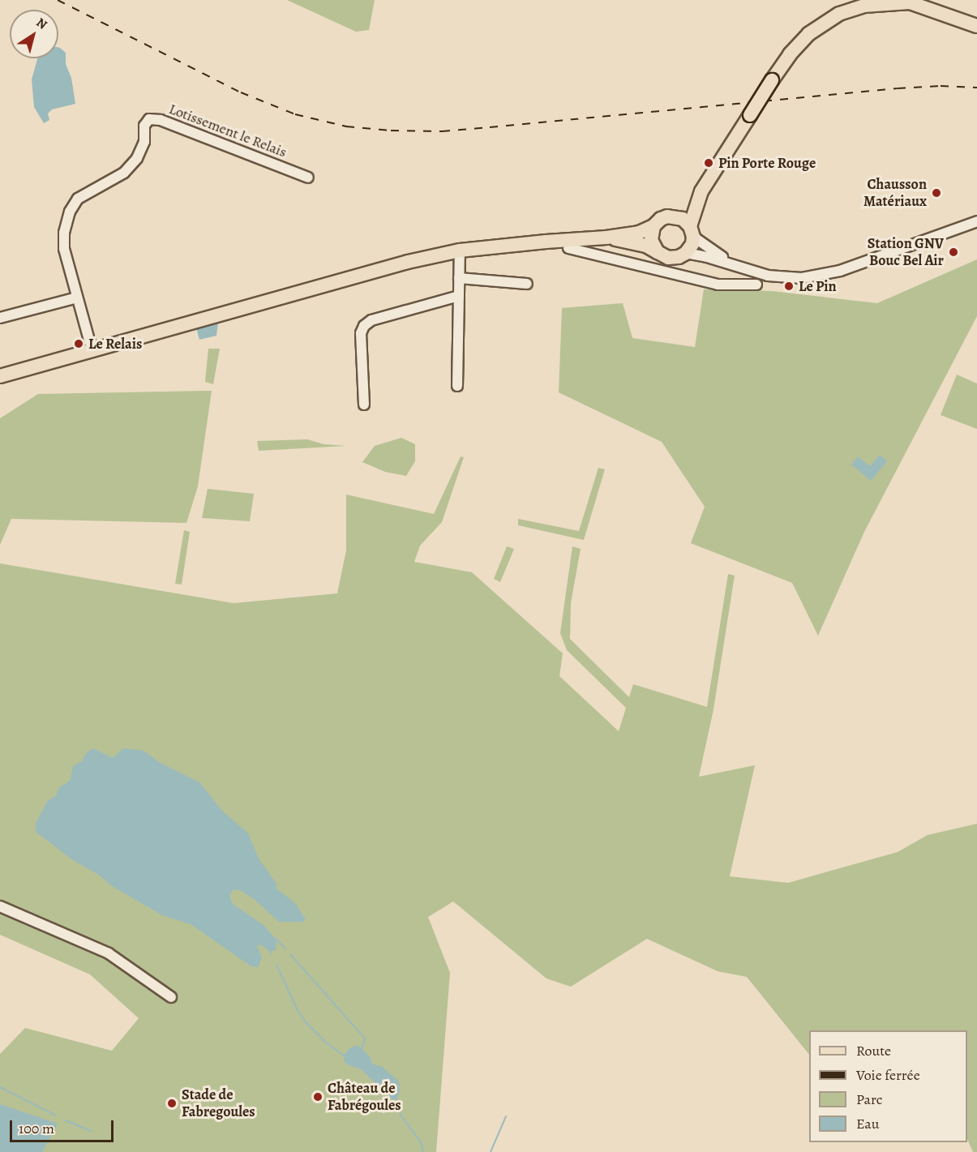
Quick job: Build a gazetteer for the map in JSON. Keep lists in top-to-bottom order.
{
  "streets": {
    "street": ["Lotissement le Relais"]
  },
  "places": [
    "Pin Porte Rouge",
    "Chausson Matériaux",
    "Station GNV Bouc Bel Air",
    "Le Pin",
    "Le Relais",
    "Château de Fabrégoules",
    "Stade de Fabregoules"
  ],
  "legend": [
    "Route",
    "Voie ferrée",
    "Parc",
    "Eau"
  ],
  "scale_bar": "100 m",
  "north": "top right"
}
